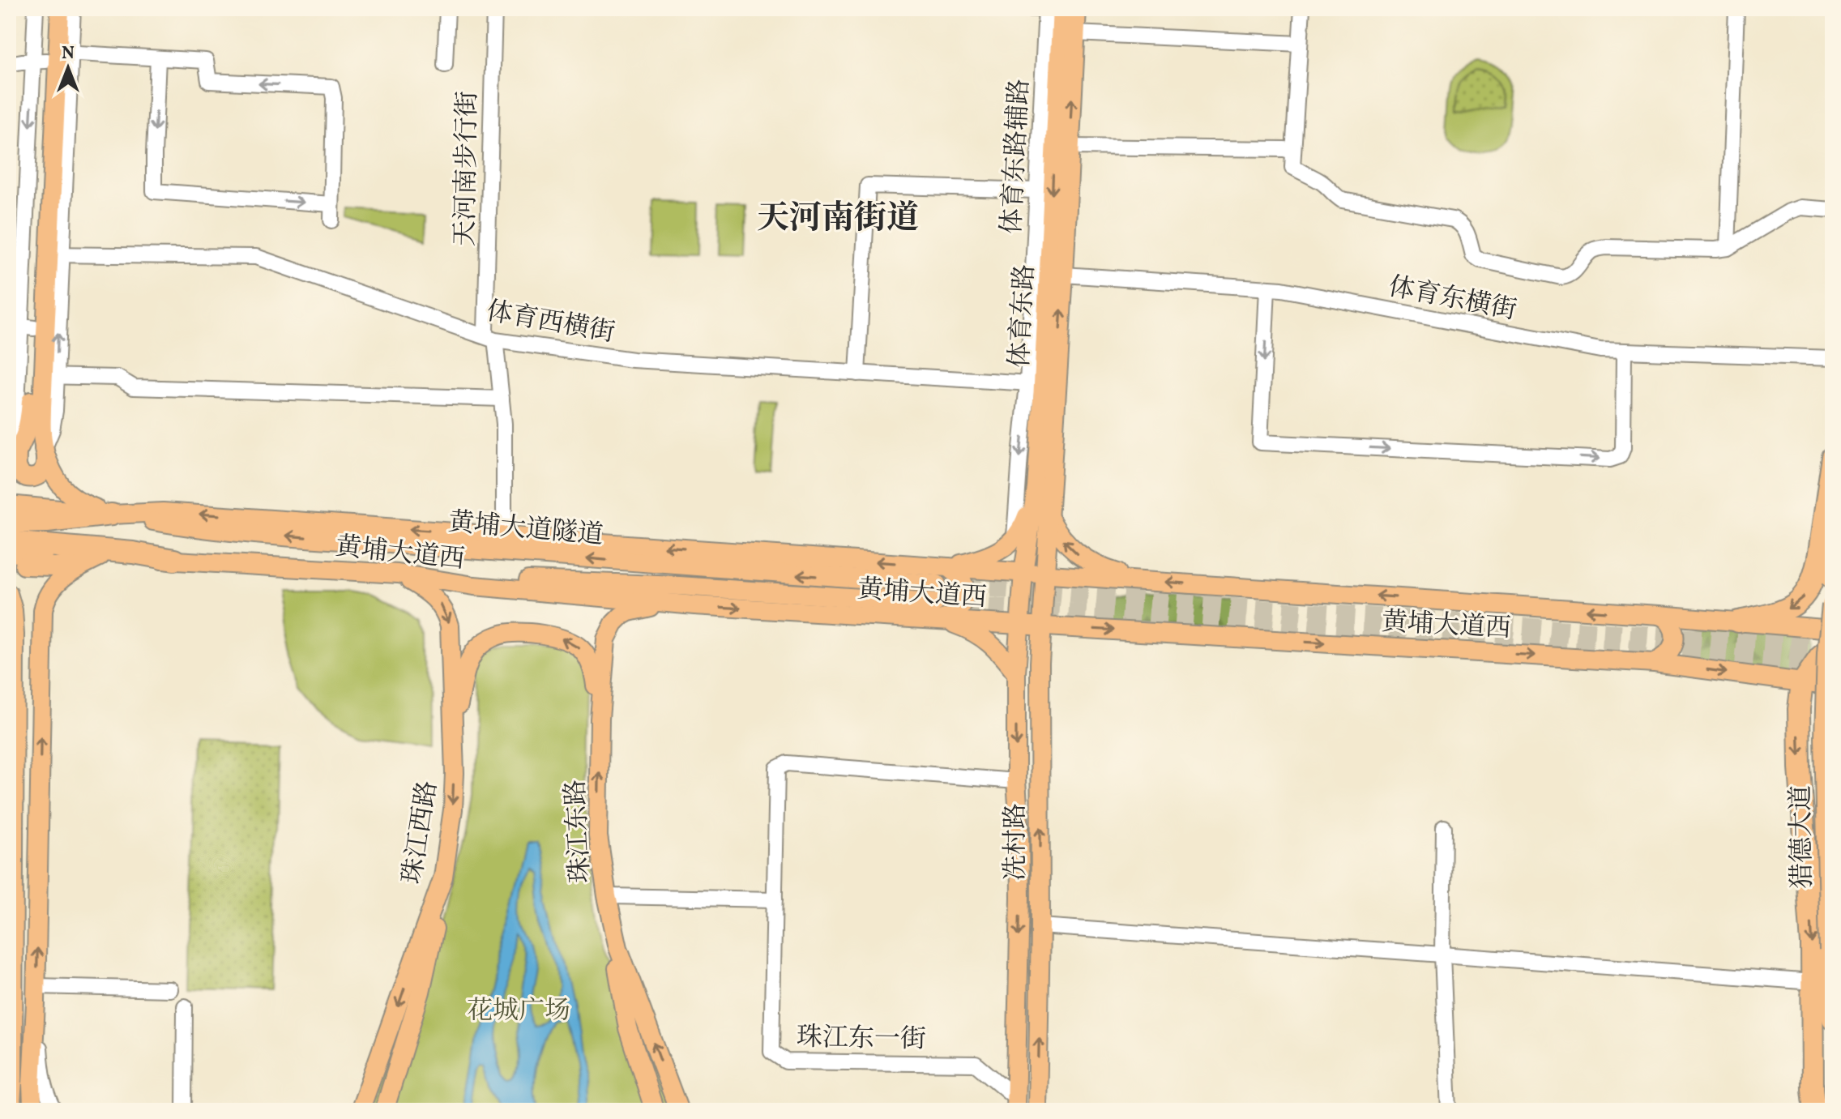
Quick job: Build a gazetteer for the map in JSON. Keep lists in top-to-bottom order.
{
  "streets": {
    "highway": ["猎德大道"],
    "main road": [
      "体育东路",
      "黄埔大道隧道",
      "黄埔大道西",
      "珠江东路",
      "珠江西路",
      "冼村路"
    ],
    "street": [
      "体育东路辅路",
      "天河南步行街",
      "体育东横街",
      "体育西横街",
      "珠江东一街"
    ]
  },
  "crossings": [
    ["体育东路辅路", "体育东路"],
    ["体育东路辅路", "体育西横街"],
    ["体育东横街", "体育东路"],
    ["体育东路", "体育西横街"],
    ["体育东路", "黄埔大道西"],
    ["体育东路", "冼村路"],
    ["黄埔大道隧道", "黄埔大道西"],
    ["黄埔大道隧道", "珠江西路"],
    ["黄埔大道西", "珠江东路"],
    ["黄埔大道西", "珠江西路"],
    ["黄埔大道西", "冼村路"],
    ["冼村路", "珠江东一街"]
  ],
  "districts": ["天河南街道"],
  "parks": ["花城广场"],
  "north": "top"
}
